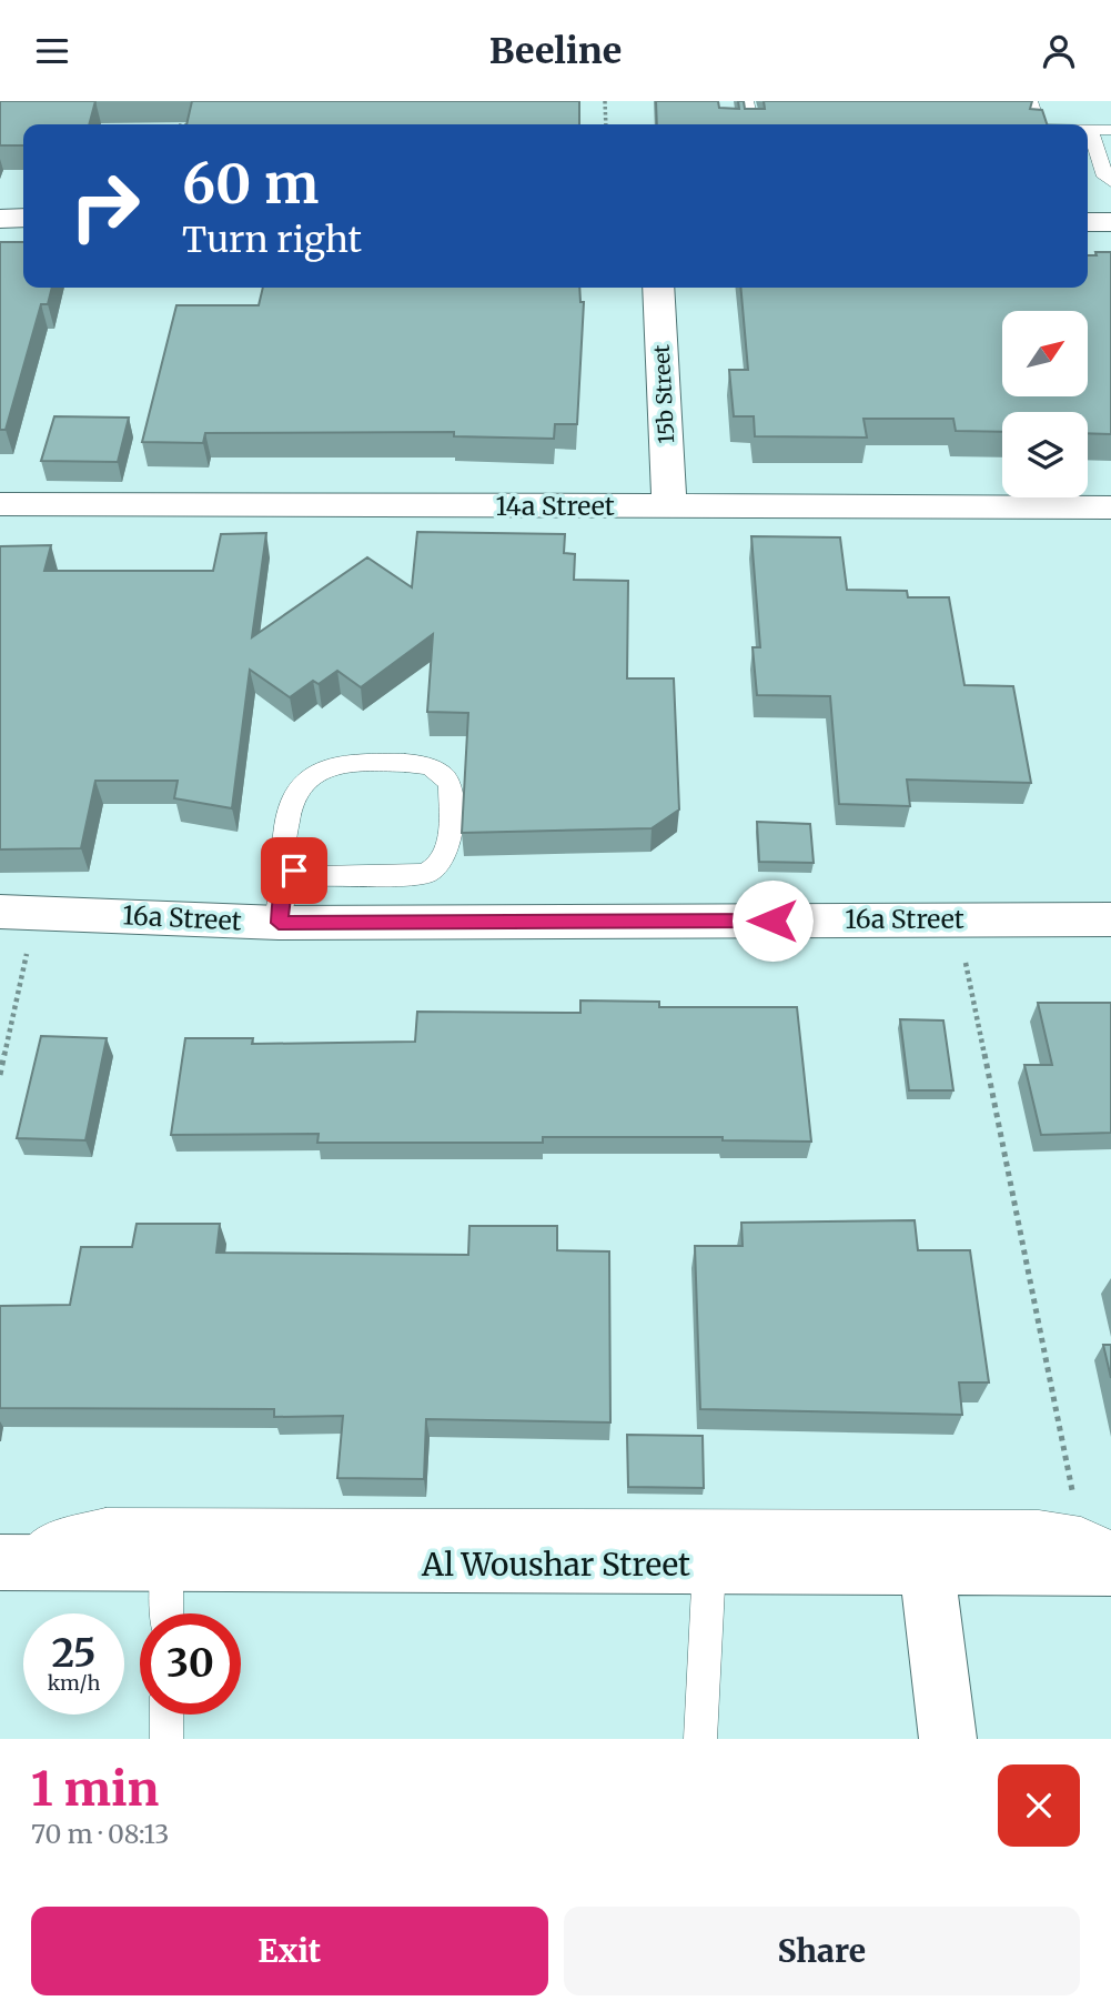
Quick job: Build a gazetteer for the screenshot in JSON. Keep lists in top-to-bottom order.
{
  "streets": {
    "street": [
      "15b Street",
      "14a Street",
      "16a Street",
      "Al Woushar Street"
    ]
  },
  "crossings": [
    ["15b Street", "14a Street"]
  ],
  "north": "top right",
  "page": {
    "header": "Beeline",
    "turn": ["60 m", "Turn right"],
    "speed": "25 km/h",
    "limit": "30",
    "heading": ["1 min", "70 m · 08:13"],
    "buttons": ["Exit", "Share"]
  }
}
